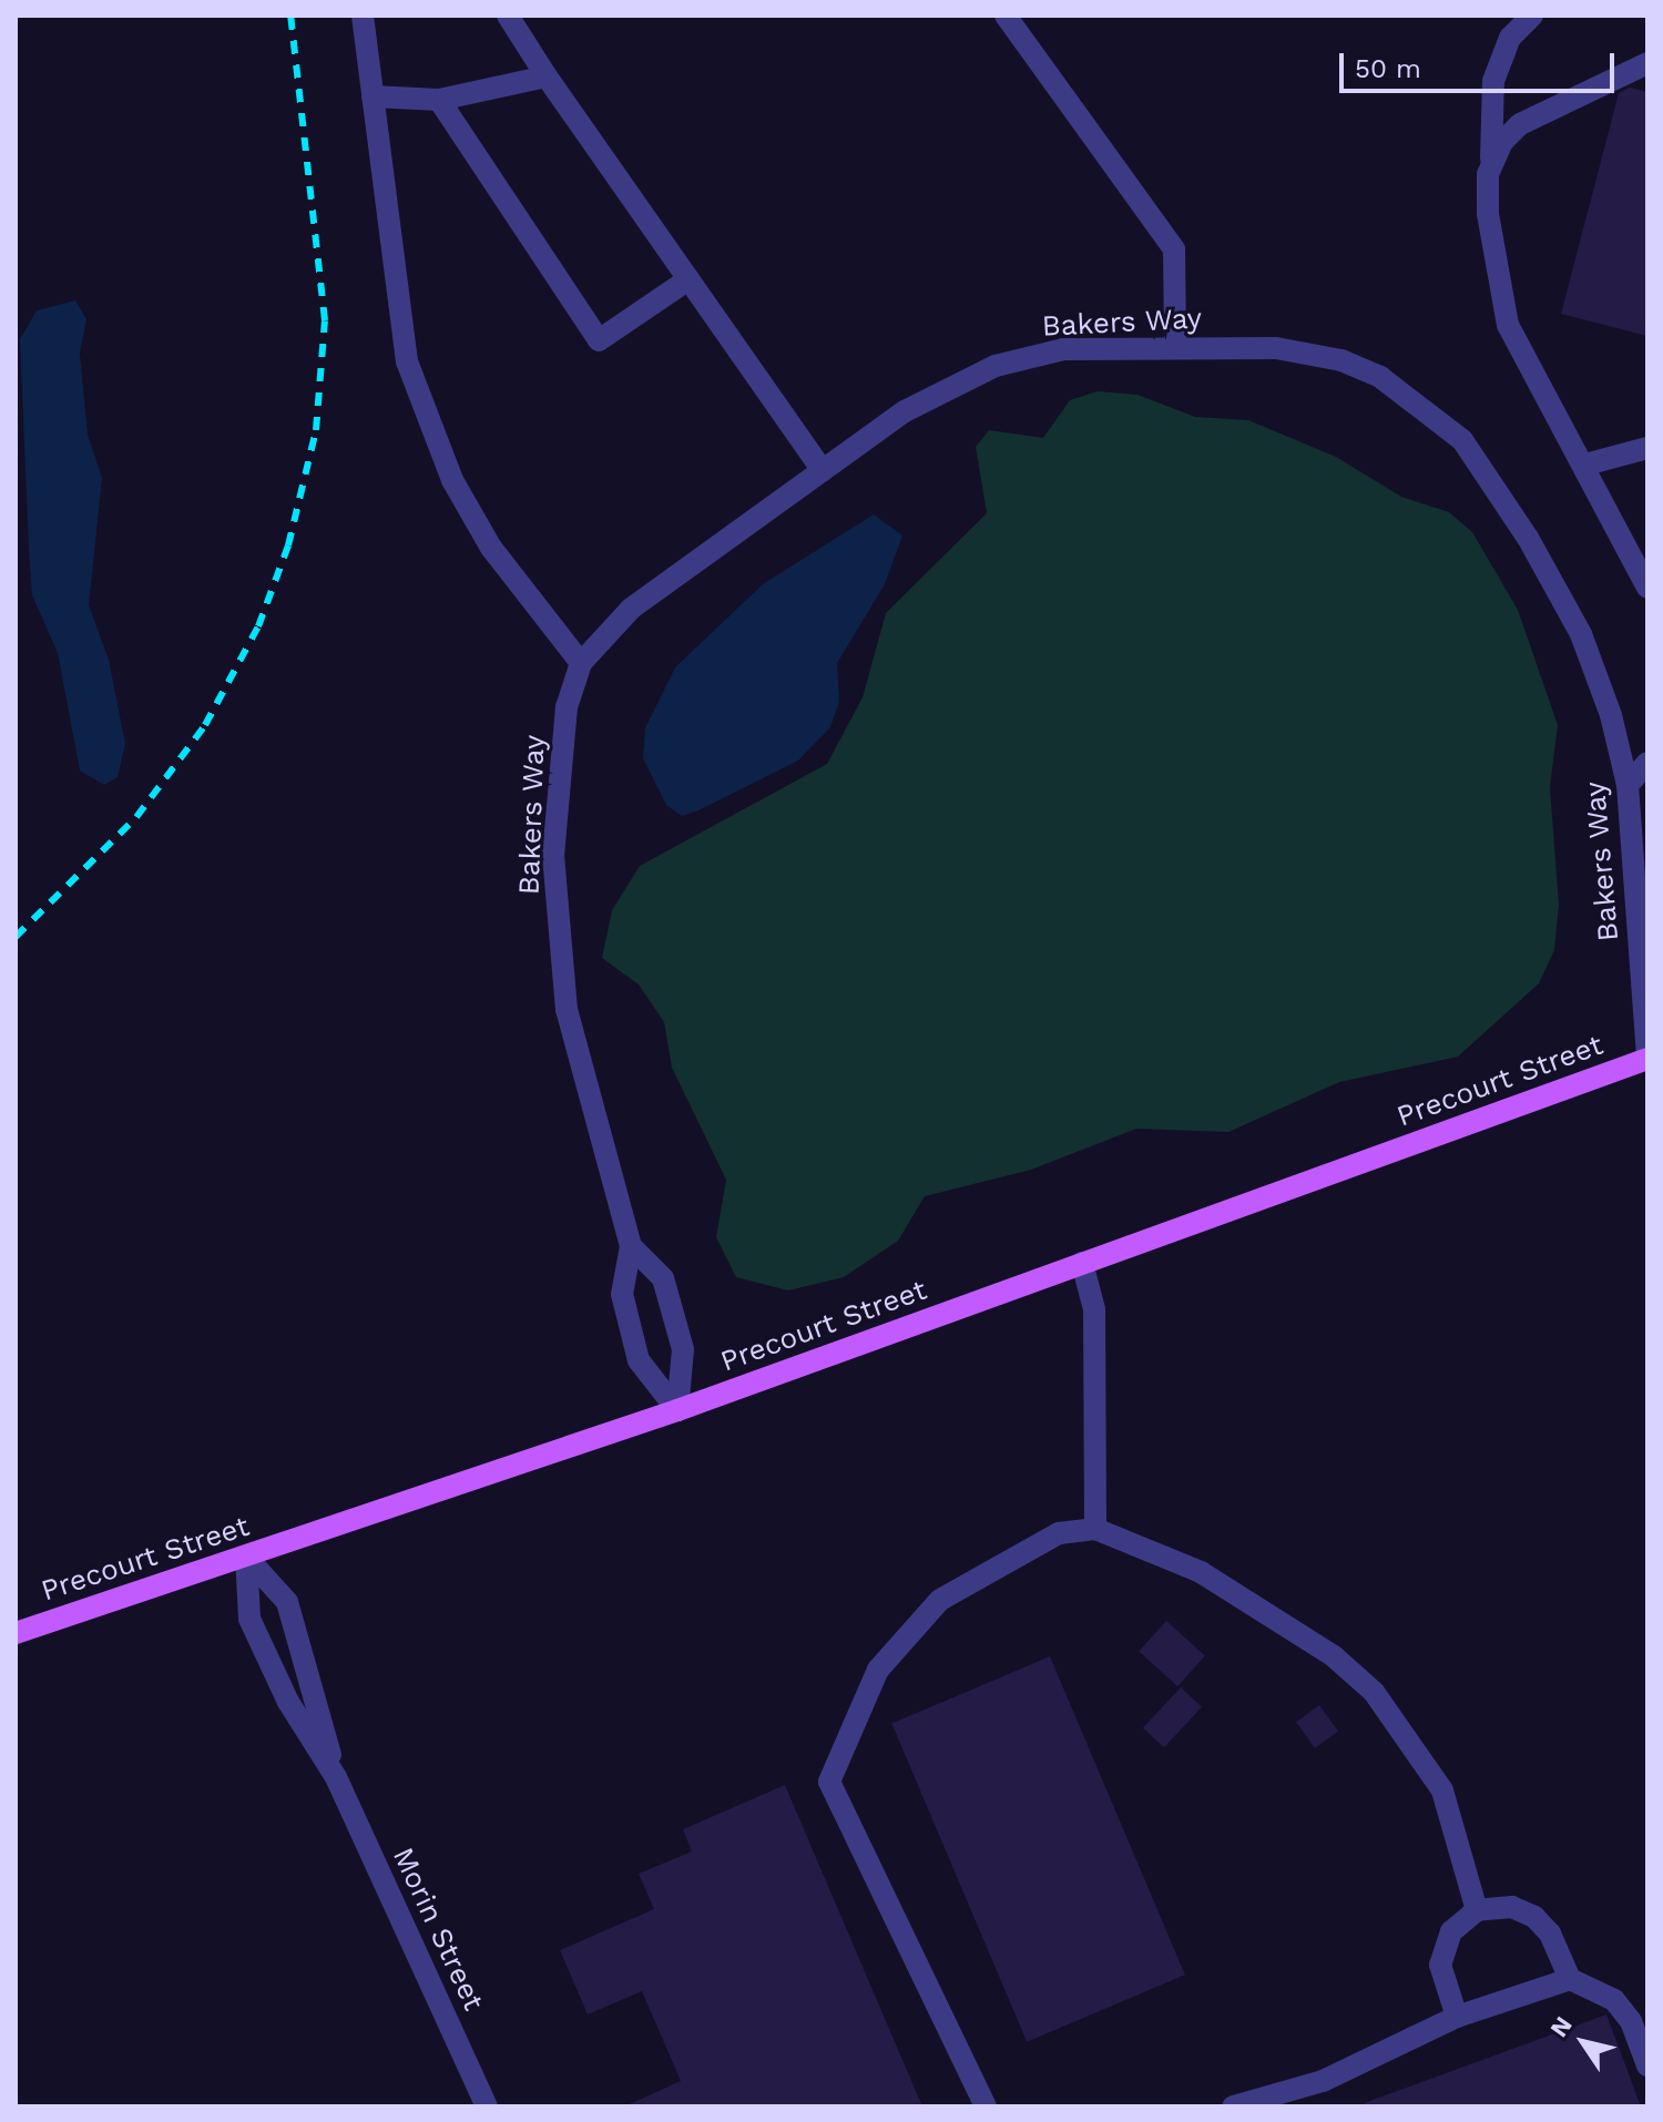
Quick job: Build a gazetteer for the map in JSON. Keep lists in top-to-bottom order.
{
  "streets": {
    "main road": ["Precourt Street"],
    "street": ["Bakers Way", "Morin Street"]
  },
  "crossings": [
    ["Bakers Way", "Precourt Street"],
    ["Precourt Street", "Morin Street"]
  ],
  "scale_bar": "50 m",
  "north": "top left"
}
